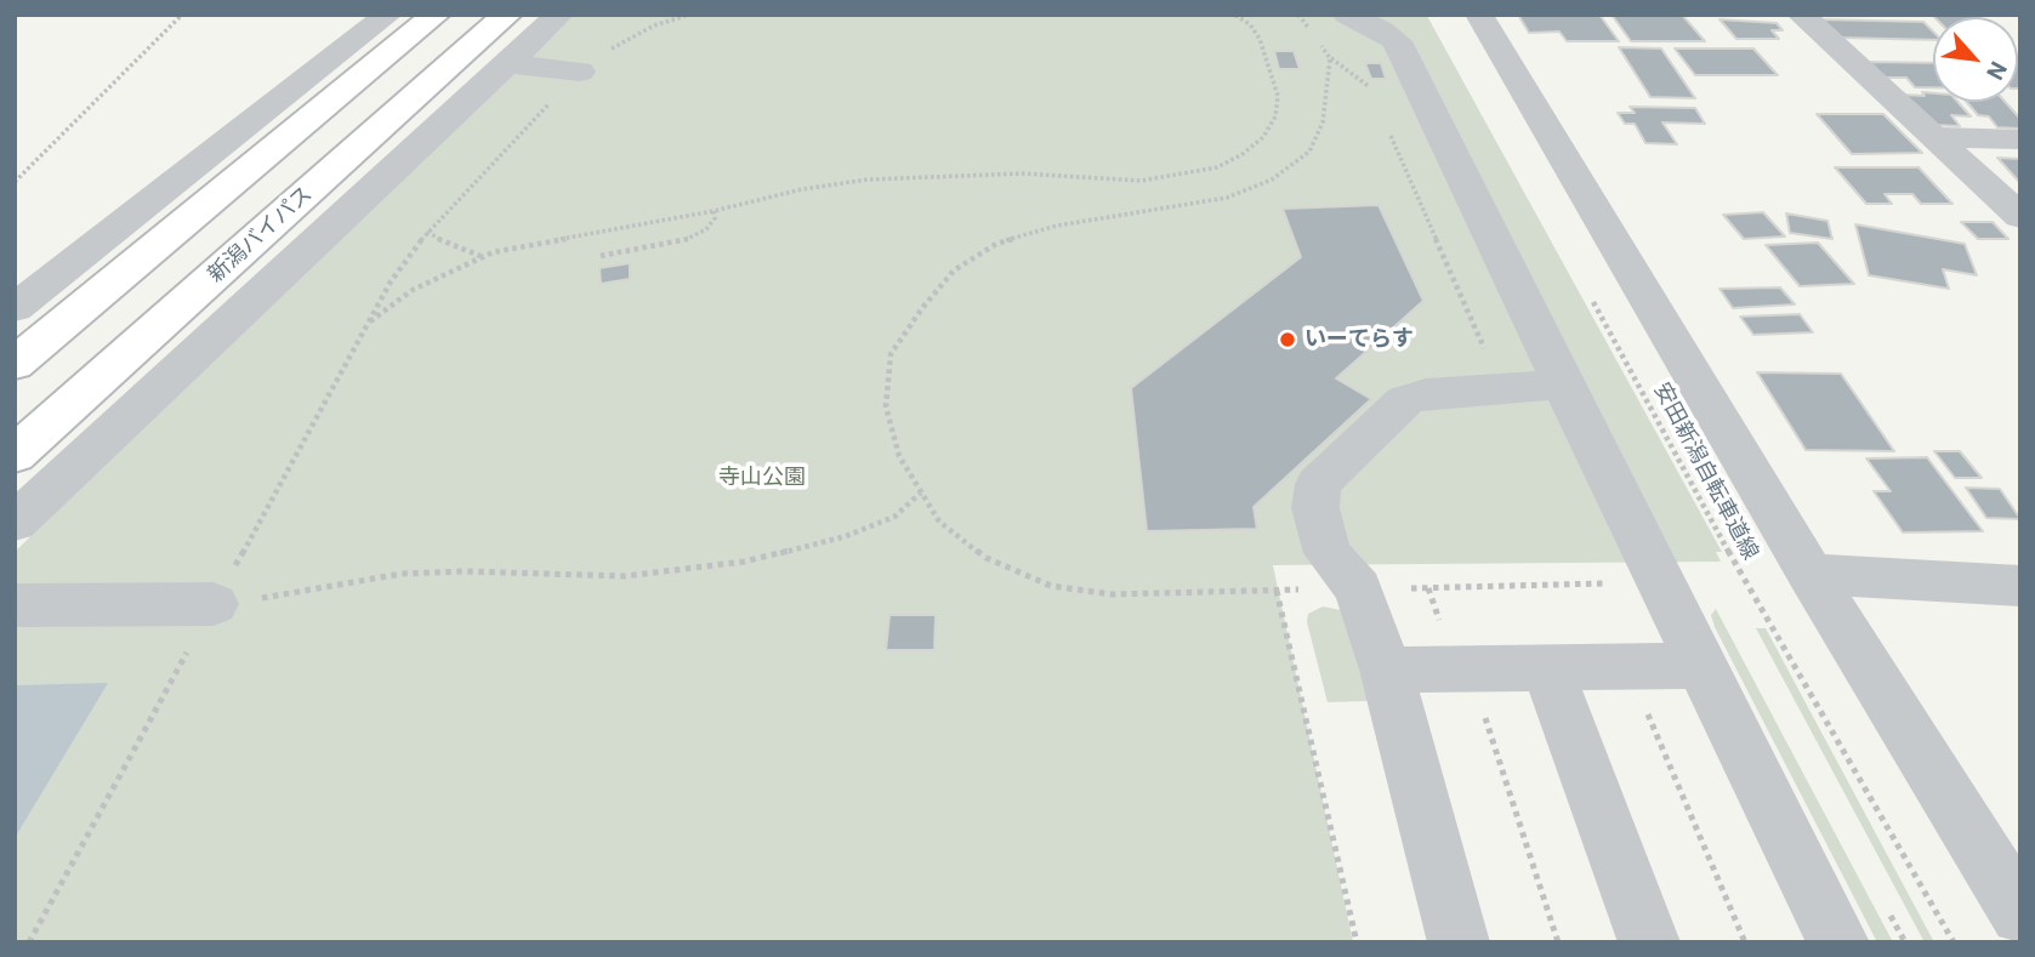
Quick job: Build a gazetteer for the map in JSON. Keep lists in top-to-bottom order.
{
  "streets": {
    "highway": ["新潟バイパス"],
    "path": ["安田新潟自転車道線"]
  },
  "parks": ["寺山公園"],
  "places": ["いーてらす"],
  "north": "bottom right"
}
